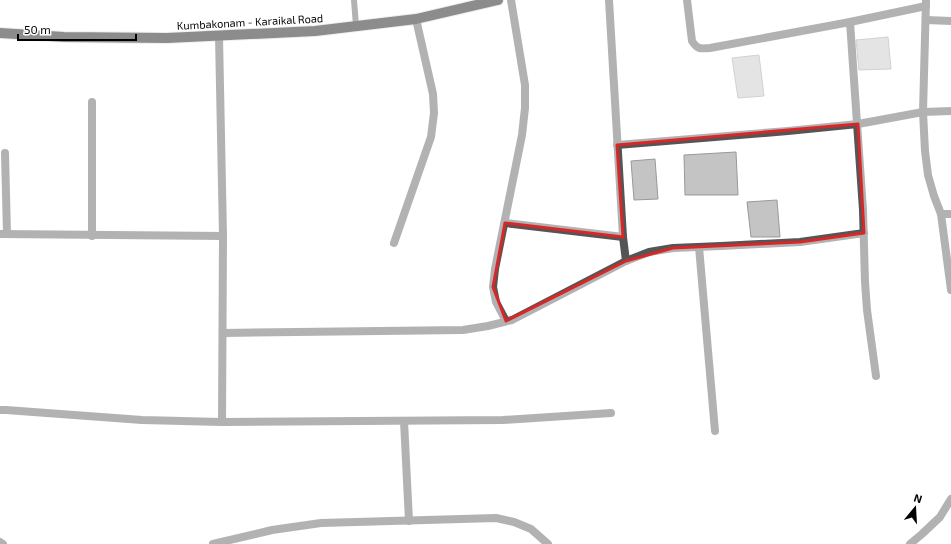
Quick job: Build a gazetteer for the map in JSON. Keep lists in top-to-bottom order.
{
  "streets": {
    "main road": ["Kumbakonam - Karaikal Road"]
  },
  "scale_bar": "50 m",
  "north": "top"
}
